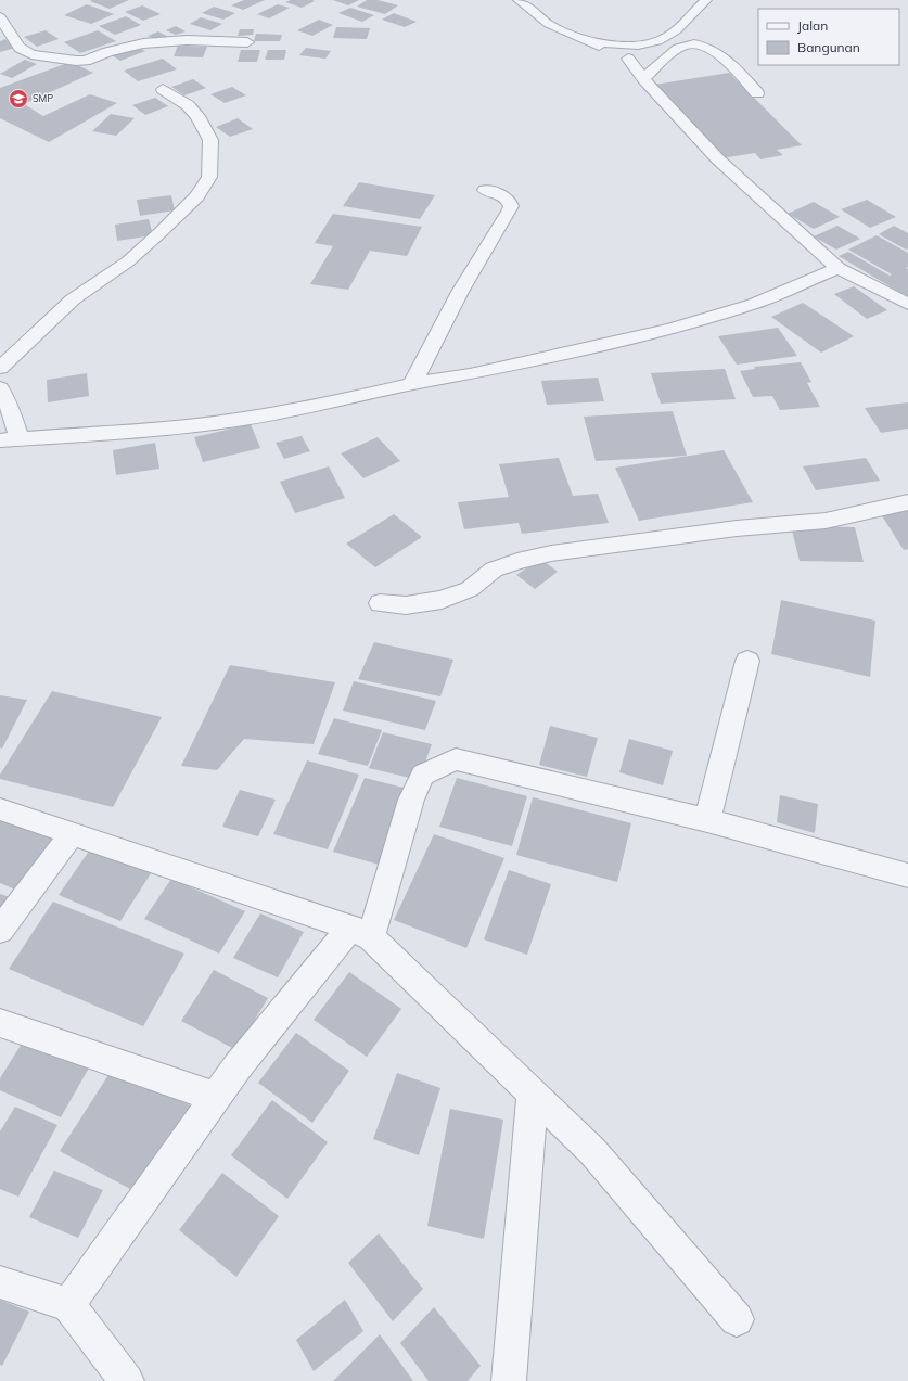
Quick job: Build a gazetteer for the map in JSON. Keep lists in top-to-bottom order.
{
  "places": {
    "school or university": ["SMP"]
  },
  "legend": ["Jalan", "Bangunan"]
}
